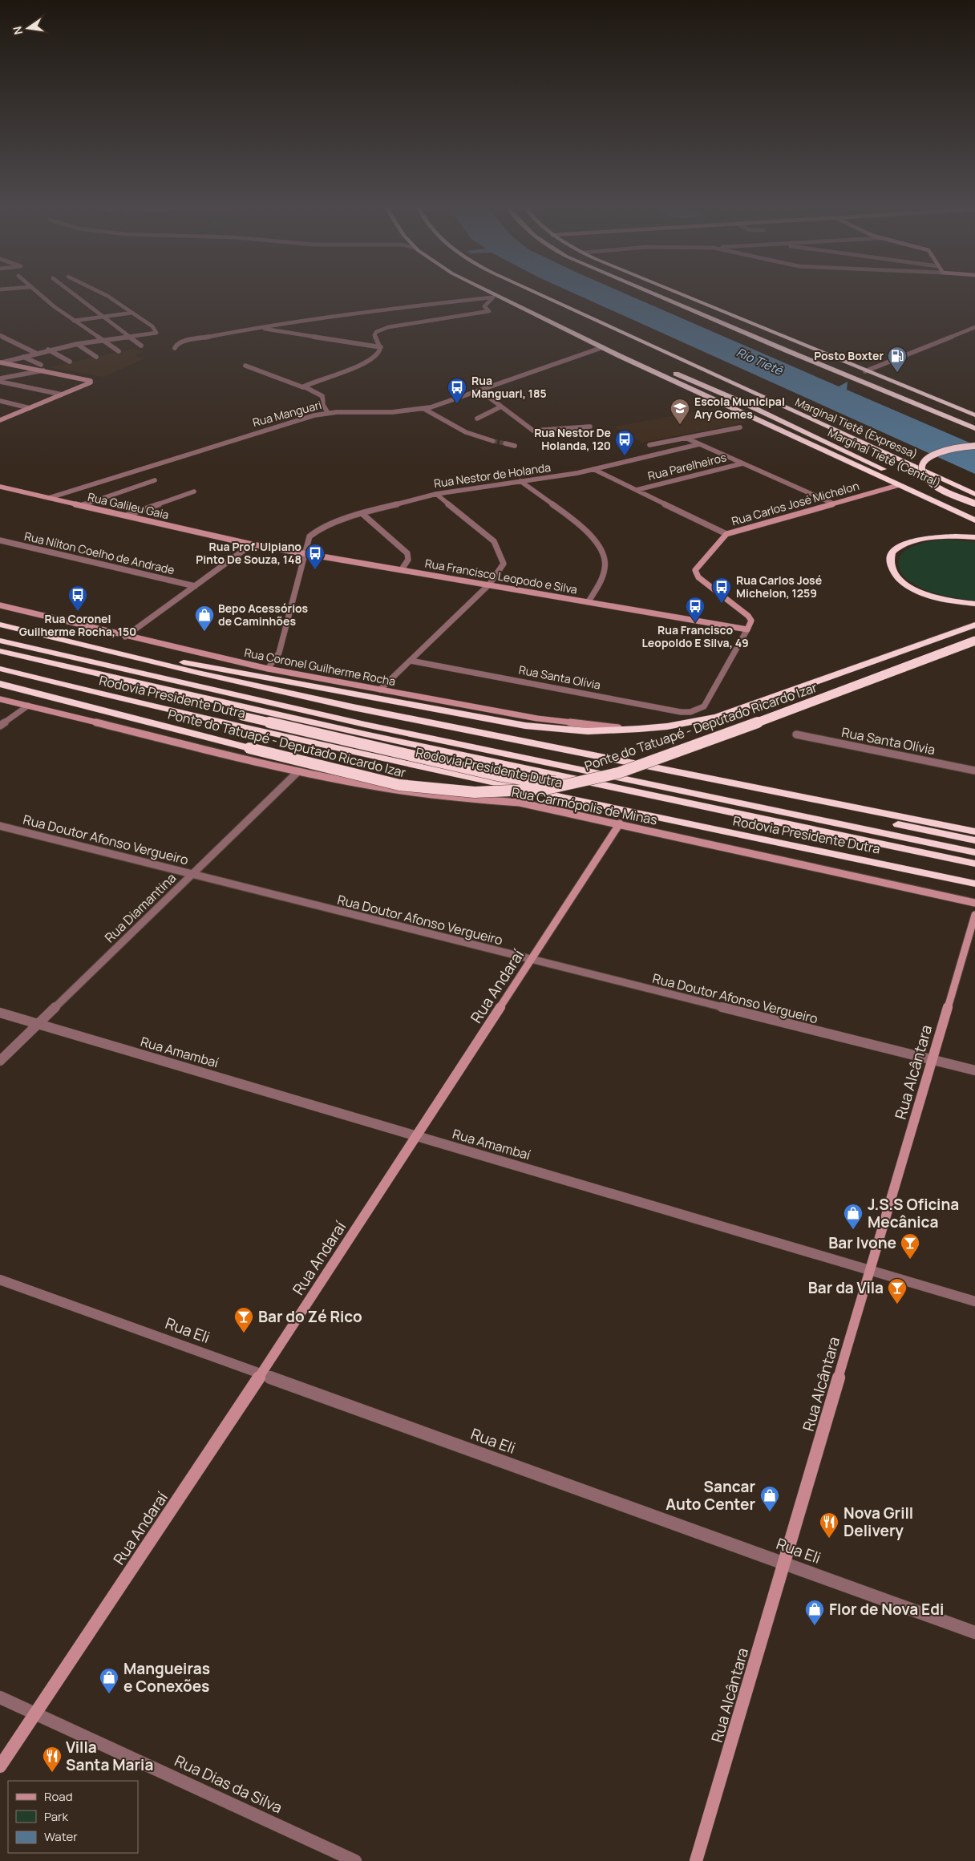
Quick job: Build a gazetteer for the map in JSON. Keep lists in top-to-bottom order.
{
  "streets": {
    "highway": [
      "Marginal Tietê (Expressa)",
      "Marginal Tietê (Central)",
      "Rodovia Presidente Dutra",
      "Ponte do Tatuapé - Deputado Ricardo Izar"
    ],
    "street": [
      "Rua Manguari",
      "Rua Parelheiros",
      "Rua Nestor de Holanda",
      "Rua Carlos José Michelon",
      "Rua Galileu Gaia",
      "Rua Nílton Coelho de Andrade",
      "Rua Francisco Leopodo e Silva",
      "Rua Coronel Guilherme Rocha",
      "Rua Santa Olívia",
      "Rua Carmópolis de Minas",
      "Rua Doutor Afonso Vergueiro",
      "Rua Diamantina",
      "Rua Andaraí",
      "Rua Amambaí",
      "Rua Alcântara",
      "Rua Eli",
      "Rua Dias da Silva"
    ]
  },
  "crossings": [
    ["Rua Manguari", "Rua Galileu Gaia"],
    ["Rua Nestor de Holanda", "Rua Francisco Leopodo e Silva"],
    ["Rua Nestor de Holanda", "Rua Coronel Guilherme Rocha"],
    ["Rua Carlos José Michelon", "Rua Francisco Leopodo e Silva"],
    ["Rua Carlos José Michelon", "Rua Santa Olívia"],
    ["Rua Galileu Gaia", "Rua Francisco Leopodo e Silva"],
    ["Rua Francisco Leopodo e Silva", "Rua Santa Olívia"],
    ["Rua Coronel Guilherme Rocha", "Ponte do Tatuapé - Deputado Ricardo Izar"],
    ["Rua Carmópolis de Minas", "Rua Diamantina"],
    ["Rua Carmópolis de Minas", "Rua Andaraí"],
    ["Rua Doutor Afonso Vergueiro", "Rua Diamantina"],
    ["Rua Doutor Afonso Vergueiro", "Rua Andaraí"],
    ["Rua Doutor Afonso Vergueiro", "Rua Alcântara"],
    ["Rua Diamantina", "Rua Amambaí"],
    ["Rua Andaraí", "Rua Amambaí"],
    ["Rua Andaraí", "Rua Eli"],
    ["Rua Andaraí", "Rua Dias da Silva"],
    ["Rua Amambaí", "Rua Alcântara"],
    ["Rua Alcântara", "Rua Eli"]
  ],
  "water": ["Rio Tietê"],
  "places": {
    "fuel station": ["Posto Boxter"],
    "bus stop": [
      "Rua Manguari, 185",
      "Rua Nestor De Holanda, 120",
      "Rua Prof. Ulpiano Pinto De Souza, 148",
      "Rua Carlos José Michelon, 1259",
      "Rua Coronel Guilherme Rocha, 150",
      "Rua Francisco Leopoldo E Silva, 49"
    ],
    "school or university": ["Escola Municipal Ary Gomes"],
    "shop": [
      "Bepo Acessórios de Caminhões",
      "J.S.S Oficina Mecânica",
      "Sancar Auto Center",
      "Flor de Nova Edi",
      "Mangueiras e Conexões"
    ],
    "bar": ["Bar Ivone", "Bar da Vila", "Bar do Zé Rico"],
    "restaurant": ["Nova Grill Delivery", "Villa Santa Maria"]
  },
  "legend": ["Road", "Park", "Water"],
  "north": "left"
}
